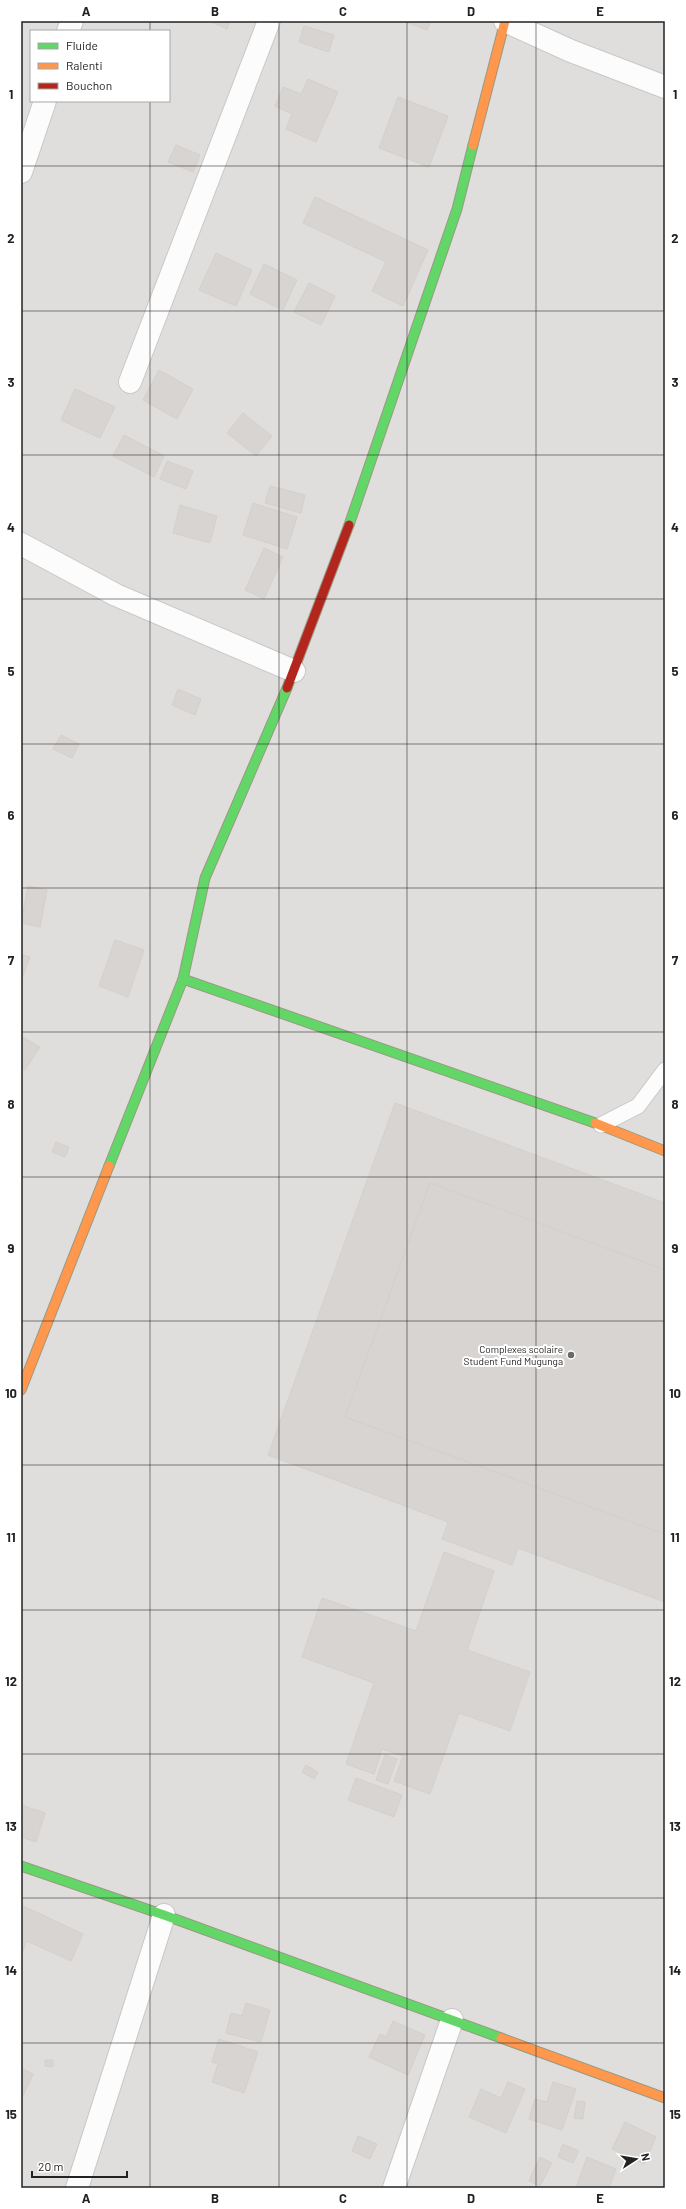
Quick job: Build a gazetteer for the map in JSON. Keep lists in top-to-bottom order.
{
  "places": ["Complexes scolaire Student Fund Mugunga"],
  "legend": ["Fluide", "Ralenti", "Bouchon"],
  "scale_bar": "20 m",
  "north": "right",
  "grid": {
    "columns": [
      "A",
      "B",
      "C",
      "D",
      "E"
    ],
    "rows": [
      "1",
      "2",
      "3",
      "4",
      "5",
      "6",
      "7",
      "8",
      "9",
      "10",
      "11",
      "12",
      "13",
      "14",
      "15"
    ]
  }
}
